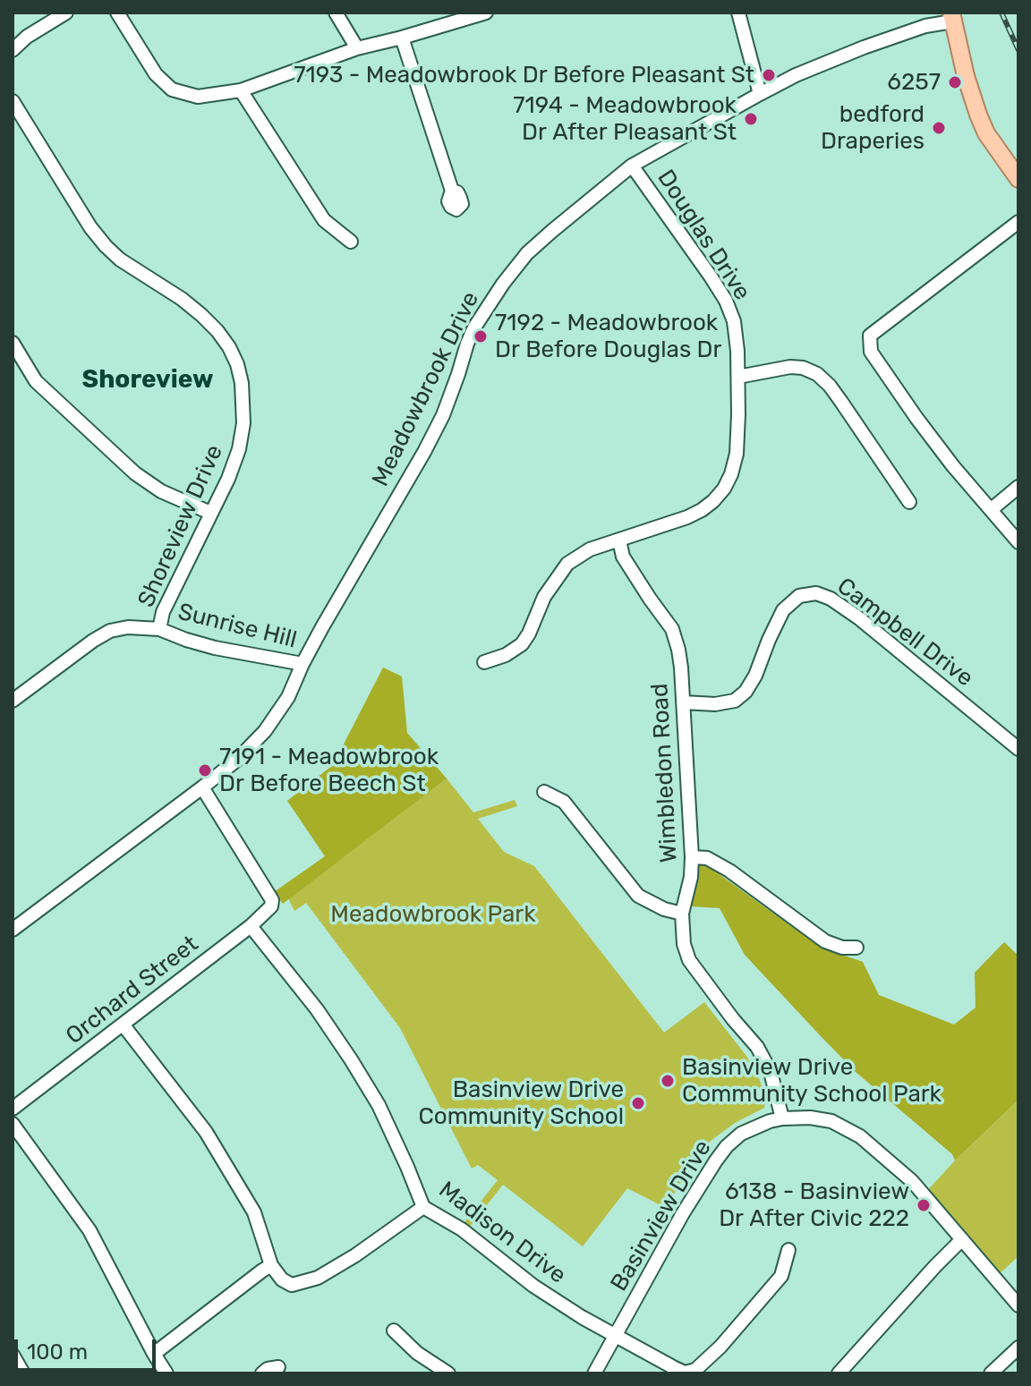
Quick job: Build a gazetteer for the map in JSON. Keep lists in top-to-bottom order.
{
  "streets": {
    "street": [
      "Douglas Drive",
      "Meadowbrook Drive",
      "Shoreview Drive",
      "Sunrise Hill",
      "Campbell Drive",
      "Wimbledon Road",
      "Orchard Street",
      "Basinview Drive",
      "Madison Drive"
    ]
  },
  "crossings": [
    ["Douglas Drive", "Meadowbrook Drive"],
    ["Douglas Drive", "Wimbledon Road"],
    ["Meadowbrook Drive", "Sunrise Hill"],
    ["Meadowbrook Drive", "Orchard Street"],
    ["Shoreview Drive", "Sunrise Hill"],
    ["Campbell Drive", "Wimbledon Road"],
    ["Wimbledon Road", "Basinview Drive"],
    ["Orchard Street", "Madison Drive"],
    ["Basinview Drive", "Madison Drive"]
  ],
  "districts": ["Shoreview"],
  "parks": ["Meadowbrook Park"],
  "places": [
    "7193 - Meadowbrook Dr Before Pleasant St",
    "6257",
    "7194 - Meadowbrook Dr After Pleasant St",
    "bedford Draperies",
    "7192 - Meadowbrook Dr Before Douglas Dr",
    "7191 - Meadowbrook Dr Before Beech St",
    "Basinview Drive Community School Park",
    "Basinview Drive Community School",
    "6138 - Basinview Dr After Civic 222"
  ],
  "scale_bar": "100 m"
}
